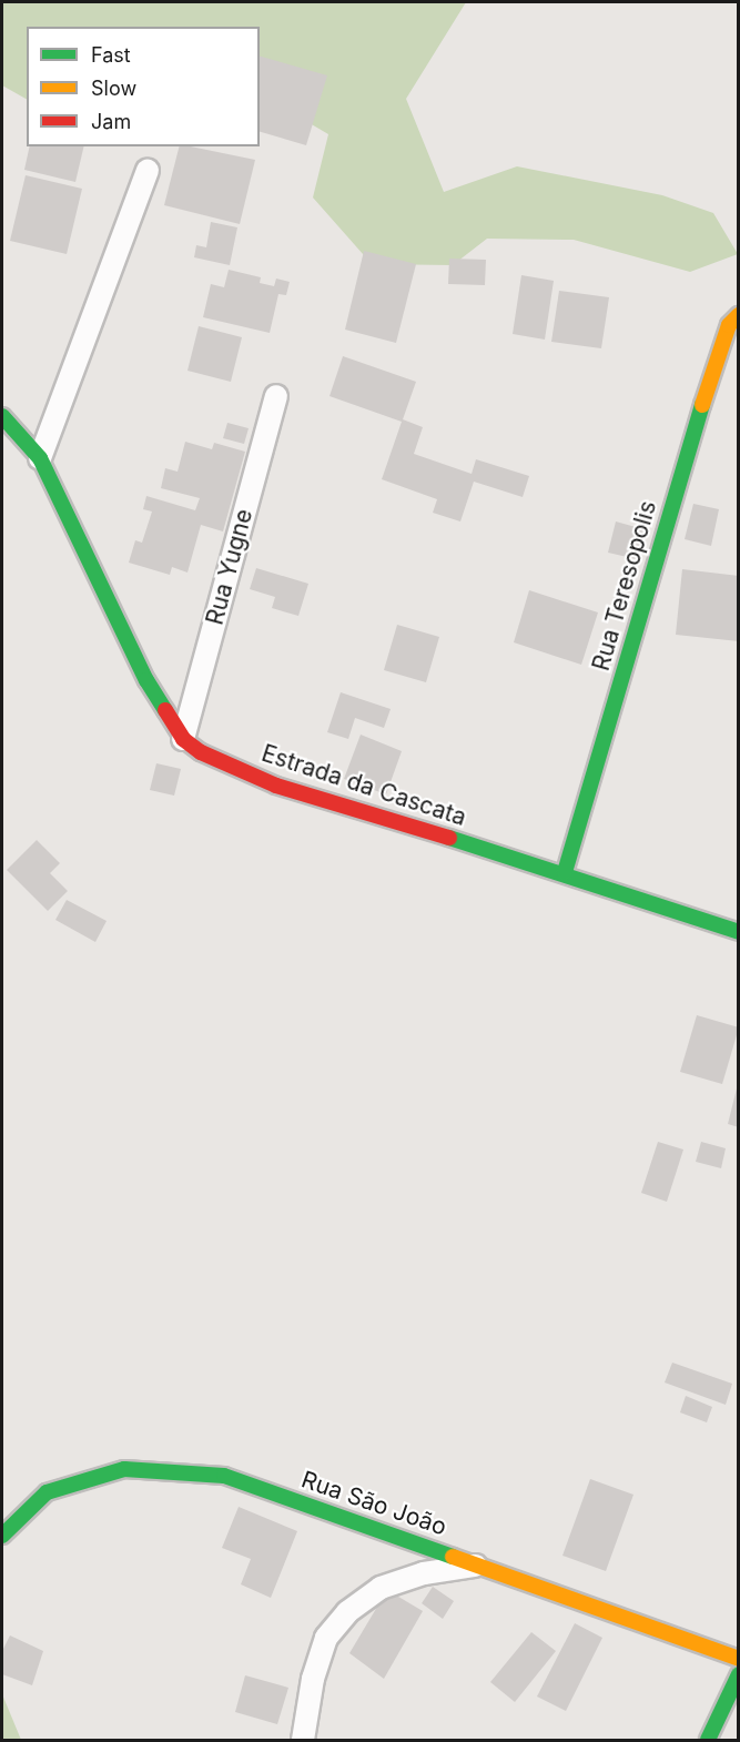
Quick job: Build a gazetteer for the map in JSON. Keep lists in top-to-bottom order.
{
  "streets": {
    "main road": ["Rua Teresopolis", "Estrada da Cascata", "Rua São João"],
    "street": ["Rua Yugne"]
  },
  "crossings": [
    ["Rua Yugne", "Estrada da Cascata"],
    ["Rua Teresopolis", "Estrada da Cascata"]
  ],
  "legend": ["Fast", "Slow", "Jam"]
}
